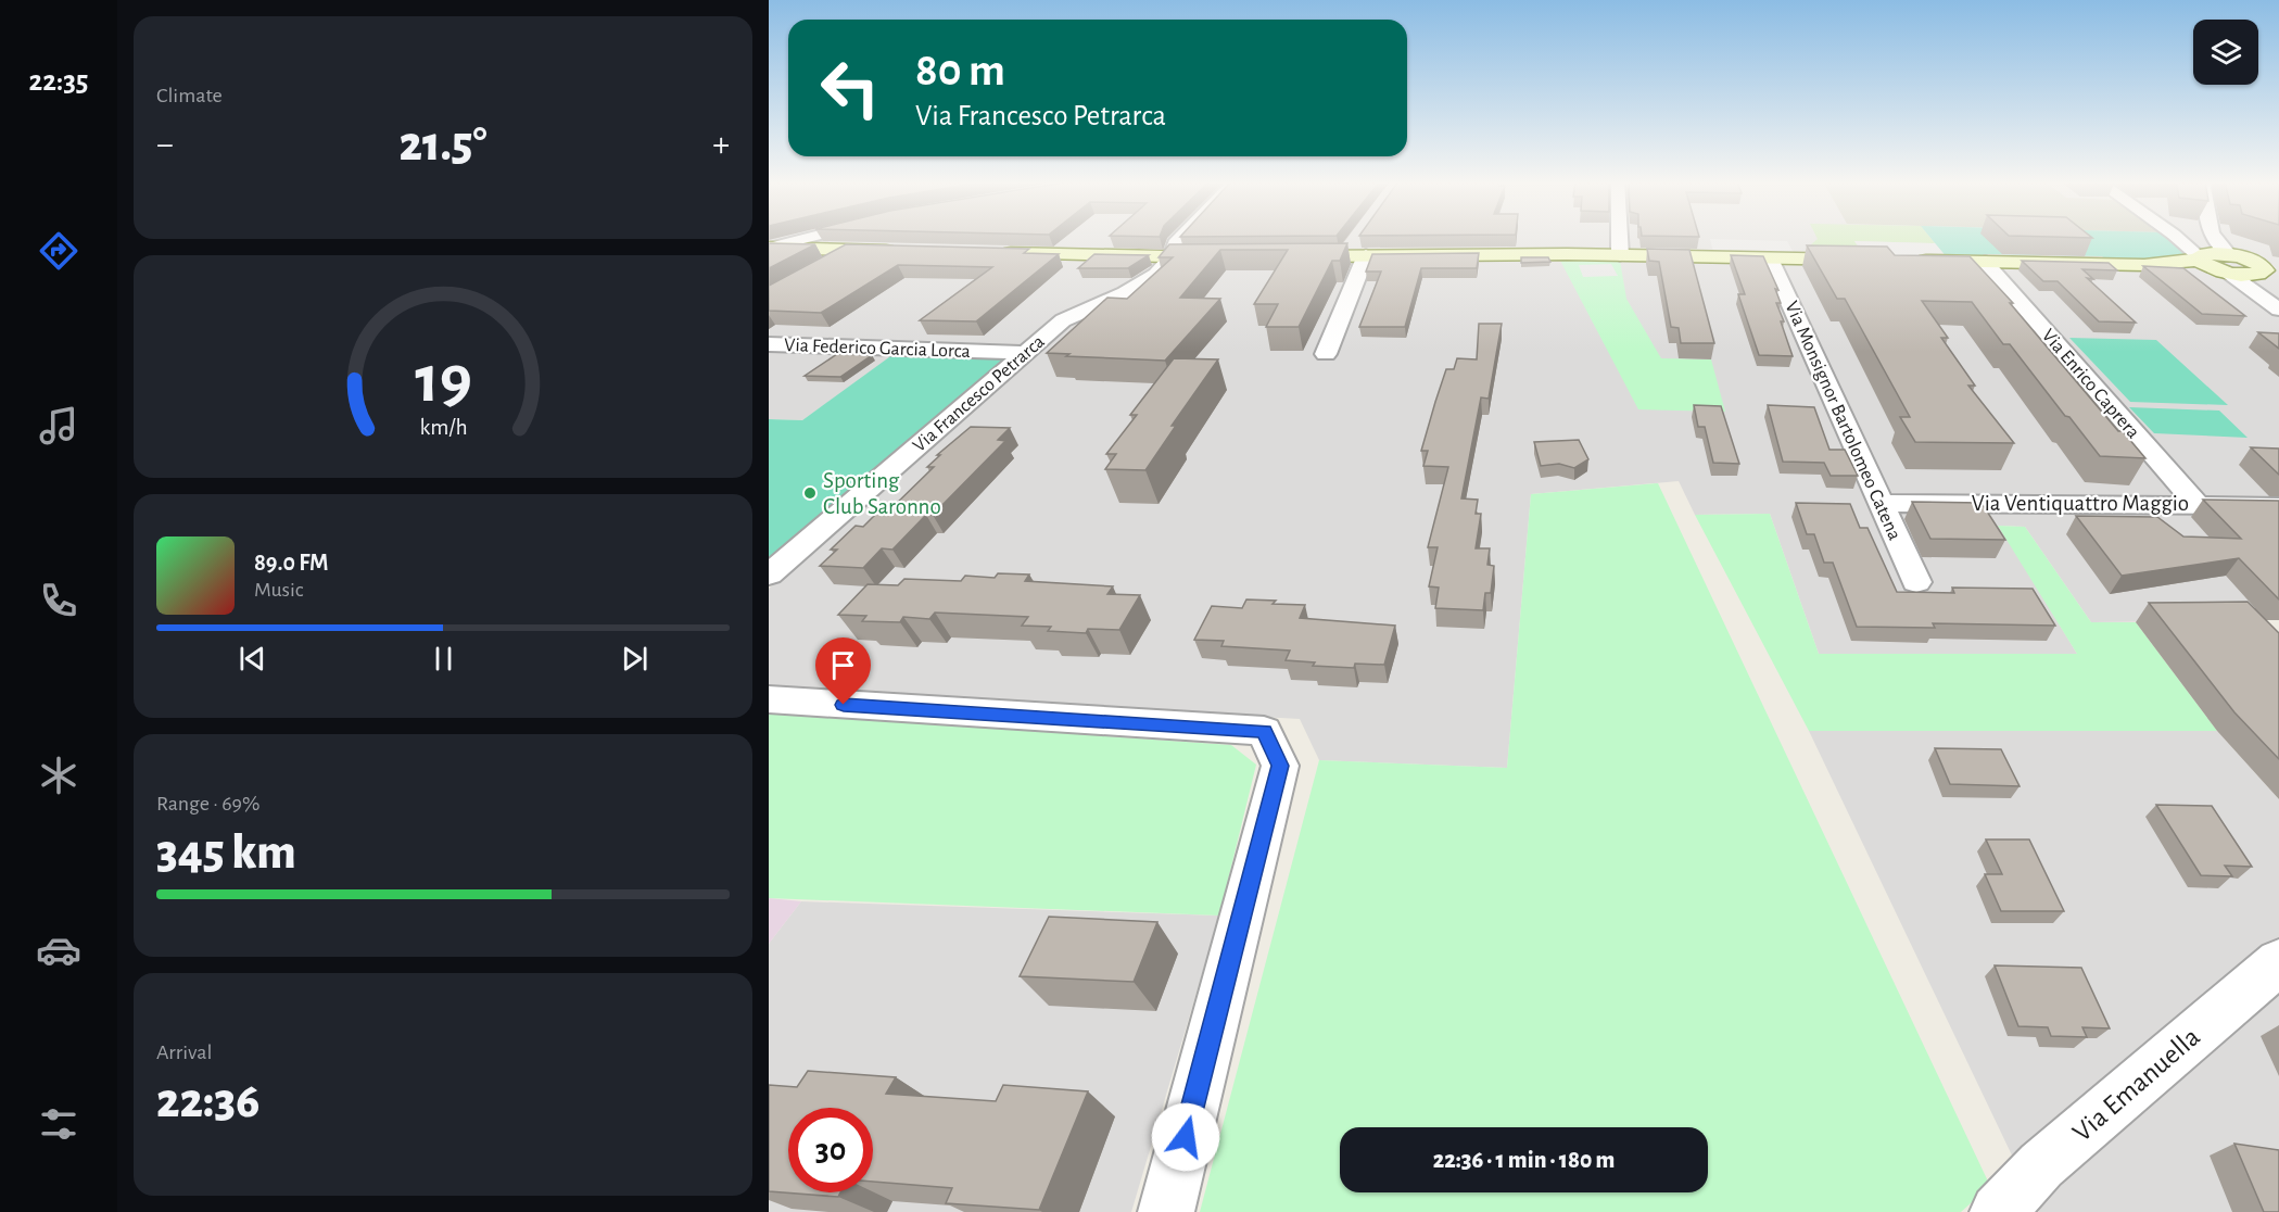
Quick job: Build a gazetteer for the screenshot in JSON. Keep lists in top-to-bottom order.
{
  "streets": {
    "street": [
      "Via Federico Garcia Lorca",
      "Via Enrico Caprera",
      "Via Francesco Petrarca",
      "Via Monsignor Bartolomeo Catena",
      "Via Ventiquattro Maggio",
      "Via Emanuella"
    ]
  },
  "crossings": [
    ["Via Federico Garcia Lorca", "Via Francesco Petrarca"],
    ["Via Enrico Caprera", "Via Ventiquattro Maggio"],
    ["Via Monsignor Bartolomeo Catena", "Via Ventiquattro Maggio"]
  ],
  "places": ["Sporting Club Saronno"],
  "page": {
    "tabs": "22:35",
    "tile": [
      "Climate",
      ["Range · 69%", "345 km"],
      ["Arrival", "22:36"]
    ],
    "turn": ["80 m", "Via Francesco Petrarca"],
    "heat": ["−", "21.5°", "+"],
    "song": ["89.0 FM", "Music"],
    "limit": "30",
    "trip": "22:36 · 1 min · 180 m",
    "gauge": ["19", "km/h"]
  }
}
